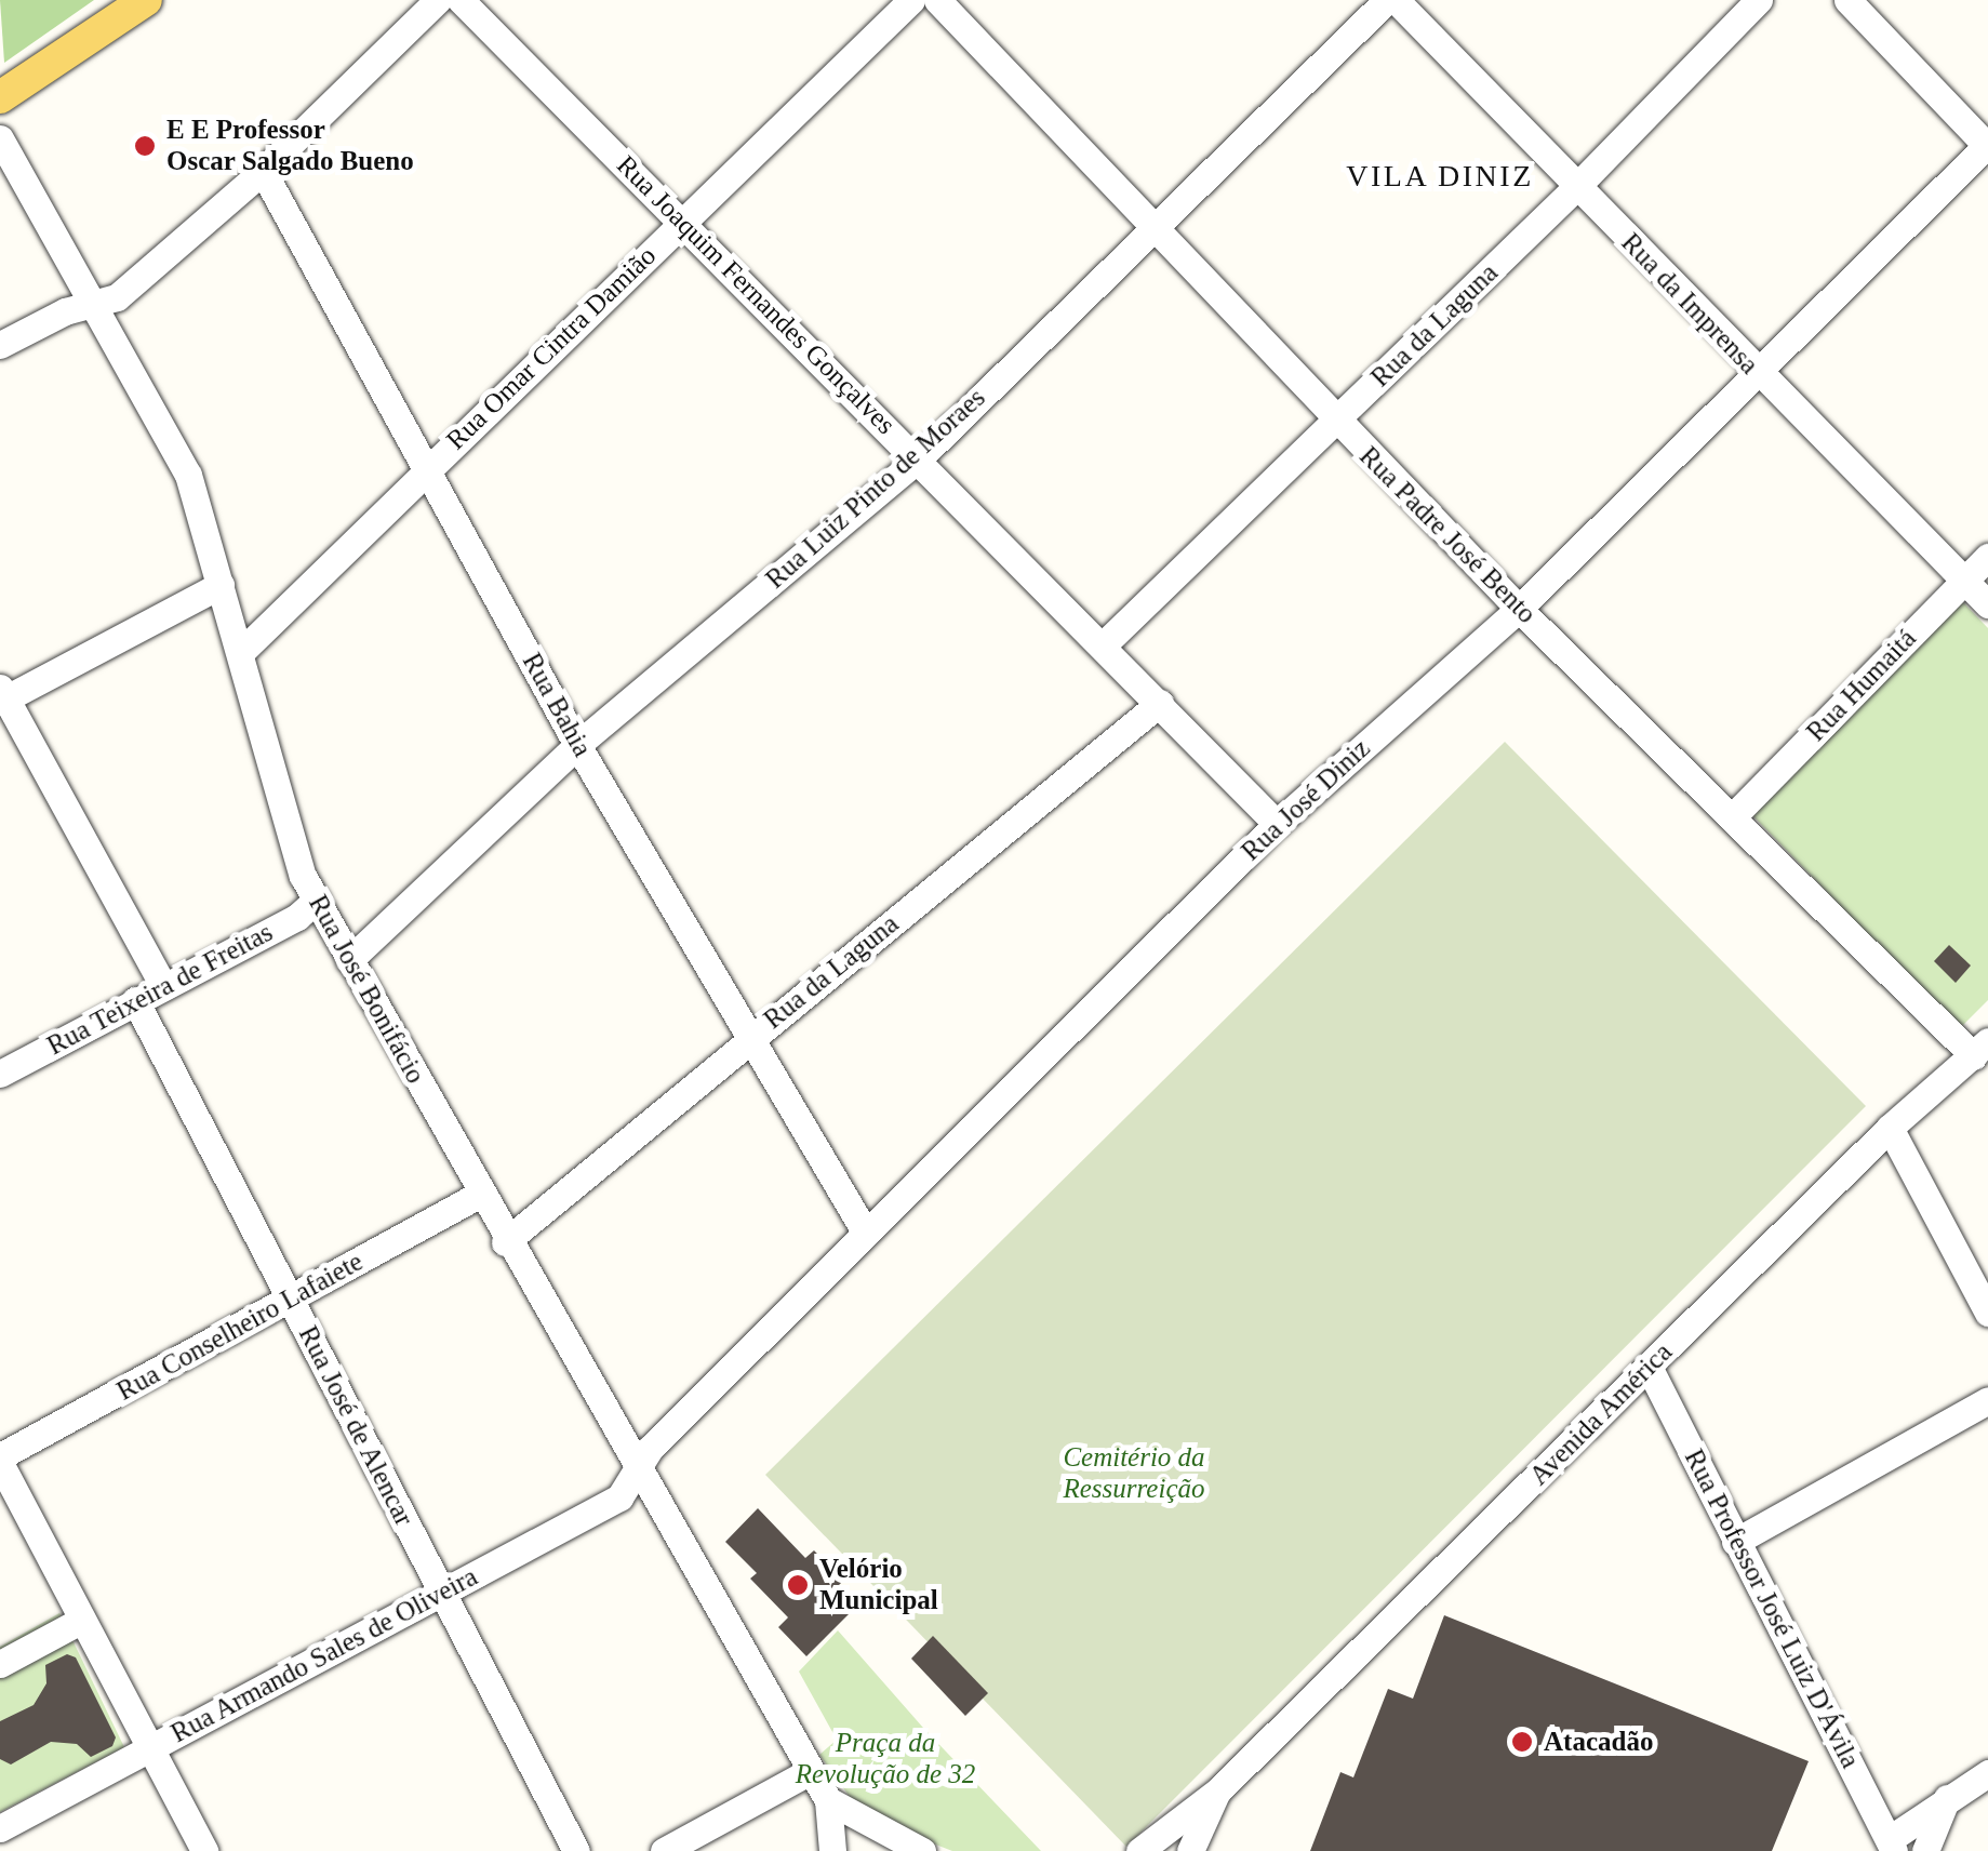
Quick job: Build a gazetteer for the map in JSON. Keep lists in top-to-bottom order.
{
  "streets": {
    "street": [
      "Rua Joaquim Fernandes Gonçalves",
      "Rua da Imprensa",
      "Rua da Laguna",
      "Rua Omar Cintra Damião",
      "Rua Luiz Pinto de Moraes",
      "Rua Padre José Bento",
      "Rua Humaitá",
      "Rua Bahia",
      "Rua José Diniz",
      "Rua Teixeira de Freitas",
      "Rua José Bonifácio",
      "Rua Conselheiro Lafaiete",
      "Avenida América",
      "Rua José de Alencar",
      "Rua Professor José Luiz D'Ávila",
      "Rua Armando Sales de Oliveira"
    ]
  },
  "crossings": [
    ["Rua Joaquim Fernandes Gonçalves", "Rua da Laguna"],
    ["Rua Joaquim Fernandes Gonçalves", "Rua Omar Cintra Damião"],
    ["Rua Joaquim Fernandes Gonçalves", "Rua Luiz Pinto de Moraes"],
    ["Rua Joaquim Fernandes Gonçalves", "Rua José Diniz"],
    ["Rua da Imprensa", "Rua da Laguna"],
    ["Rua da Imprensa", "Rua Humaitá"],
    ["Rua da Imprensa", "Rua José Diniz"],
    ["Rua da Laguna", "Rua Padre José Bento"],
    ["Rua da Laguna", "Rua Bahia"],
    ["Rua da Laguna", "Rua José Bonifácio"],
    ["Rua Omar Cintra Damião", "Rua Bahia"],
    ["Rua Omar Cintra Damião", "Rua José Bonifácio"],
    ["Rua Luiz Pinto de Moraes", "Rua Padre José Bento"],
    ["Rua Luiz Pinto de Moraes", "Rua Bahia"],
    ["Rua Luiz Pinto de Moraes", "Rua José Bonifácio"],
    ["Rua Padre José Bento", "Rua Humaitá"],
    ["Rua Padre José Bento", "Rua José Diniz"],
    ["Rua Padre José Bento", "Avenida América"],
    ["Rua Bahia", "Rua José Diniz"],
    ["Rua José Diniz", "Rua José Bonifácio"],
    ["Rua José Diniz", "Rua Armando Sales de Oliveira"],
    ["Rua Teixeira de Freitas", "Rua José Bonifácio"],
    ["Rua Teixeira de Freitas", "Rua José de Alencar"],
    ["Rua José Bonifácio", "Rua Conselheiro Lafaiete"],
    ["Rua José Bonifácio", "Rua Armando Sales de Oliveira"],
    ["Rua Conselheiro Lafaiete", "Rua José de Alencar"],
    ["Avenida América", "Rua Professor José Luiz D'Ávila"],
    ["Rua José de Alencar", "Rua Armando Sales de Oliveira"]
  ],
  "districts": ["VILA DINIZ"],
  "parks": ["Cemitério da Ressurreição", "Praça da Revolução de 32"],
  "places": ["E E Professor Oscar Salgado Bueno", "Velório Municipal", "Atacadão"]
}
